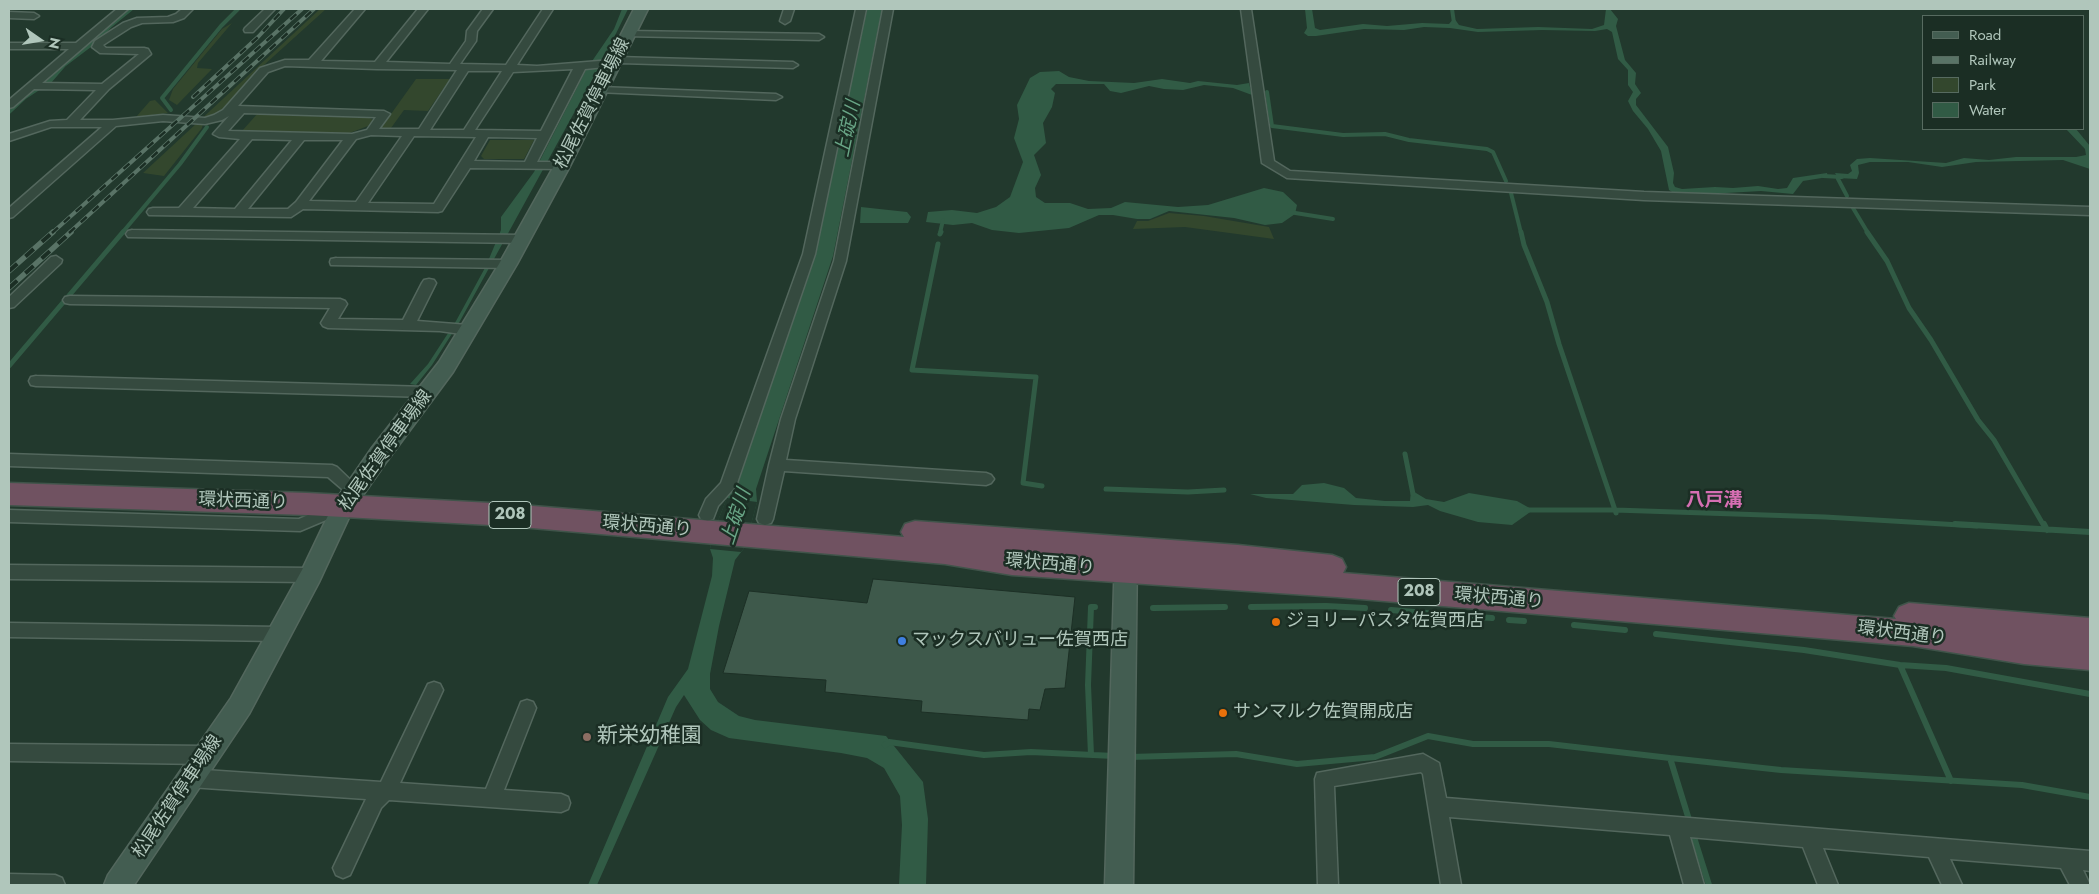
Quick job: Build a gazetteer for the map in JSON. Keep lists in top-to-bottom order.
{
  "streets": {
    "highway": ["環状西通り", "208"],
    "main road": ["松尾佐賀停車場線"]
  },
  "crossings": [
    ["松尾佐賀停車場線", "環状西通り"]
  ],
  "districts": ["八戸溝"],
  "water": ["上碇川"],
  "places": [
    "ジョリーパスタ佐賀西店",
    "マックスバリュー佐賀西店",
    "サンマルク佐賀開成店",
    "新栄幼稚園"
  ],
  "legend": [
    "Road",
    "Railway",
    "Park",
    "Water"
  ],
  "north": "right"
}
